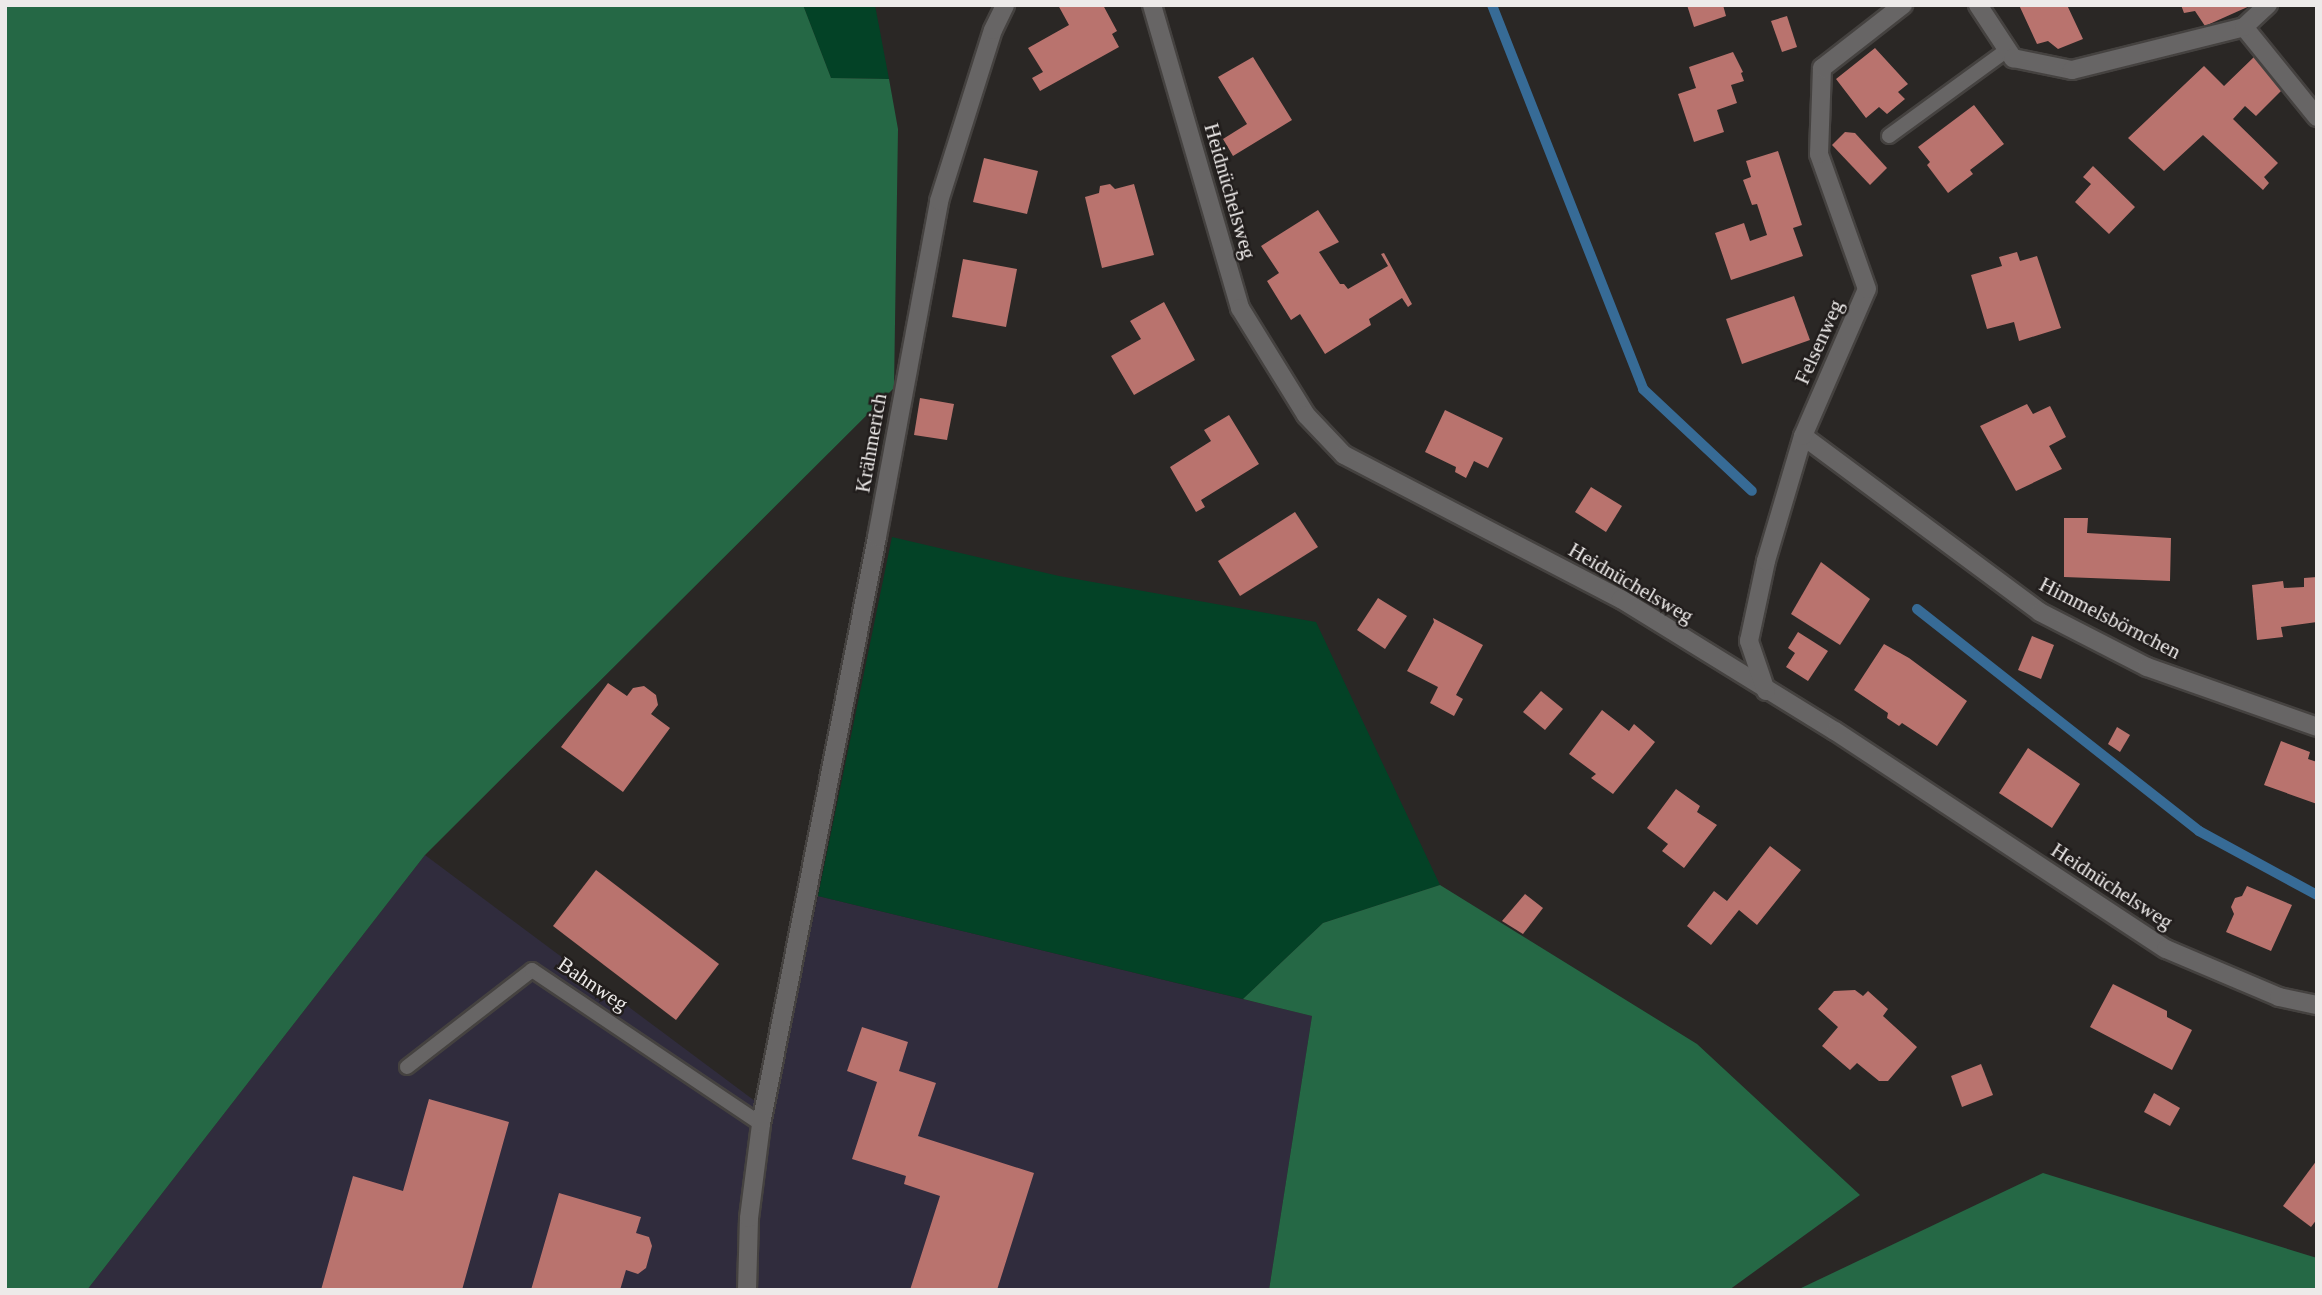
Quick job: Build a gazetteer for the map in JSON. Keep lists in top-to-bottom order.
{
  "streets": {
    "street": [
      "Heidnüchelsweg",
      "Felsenweg",
      "Krähmerich",
      "Himmelsbörnchen"
    ],
    "lane": ["Bahnweg"]
  },
  "crossings": [
    ["Heidnüchelsweg", "Felsenweg"],
    ["Felsenweg", "Himmelsbörnchen"],
    ["Krähmerich", "Bahnweg"]
  ]
}
